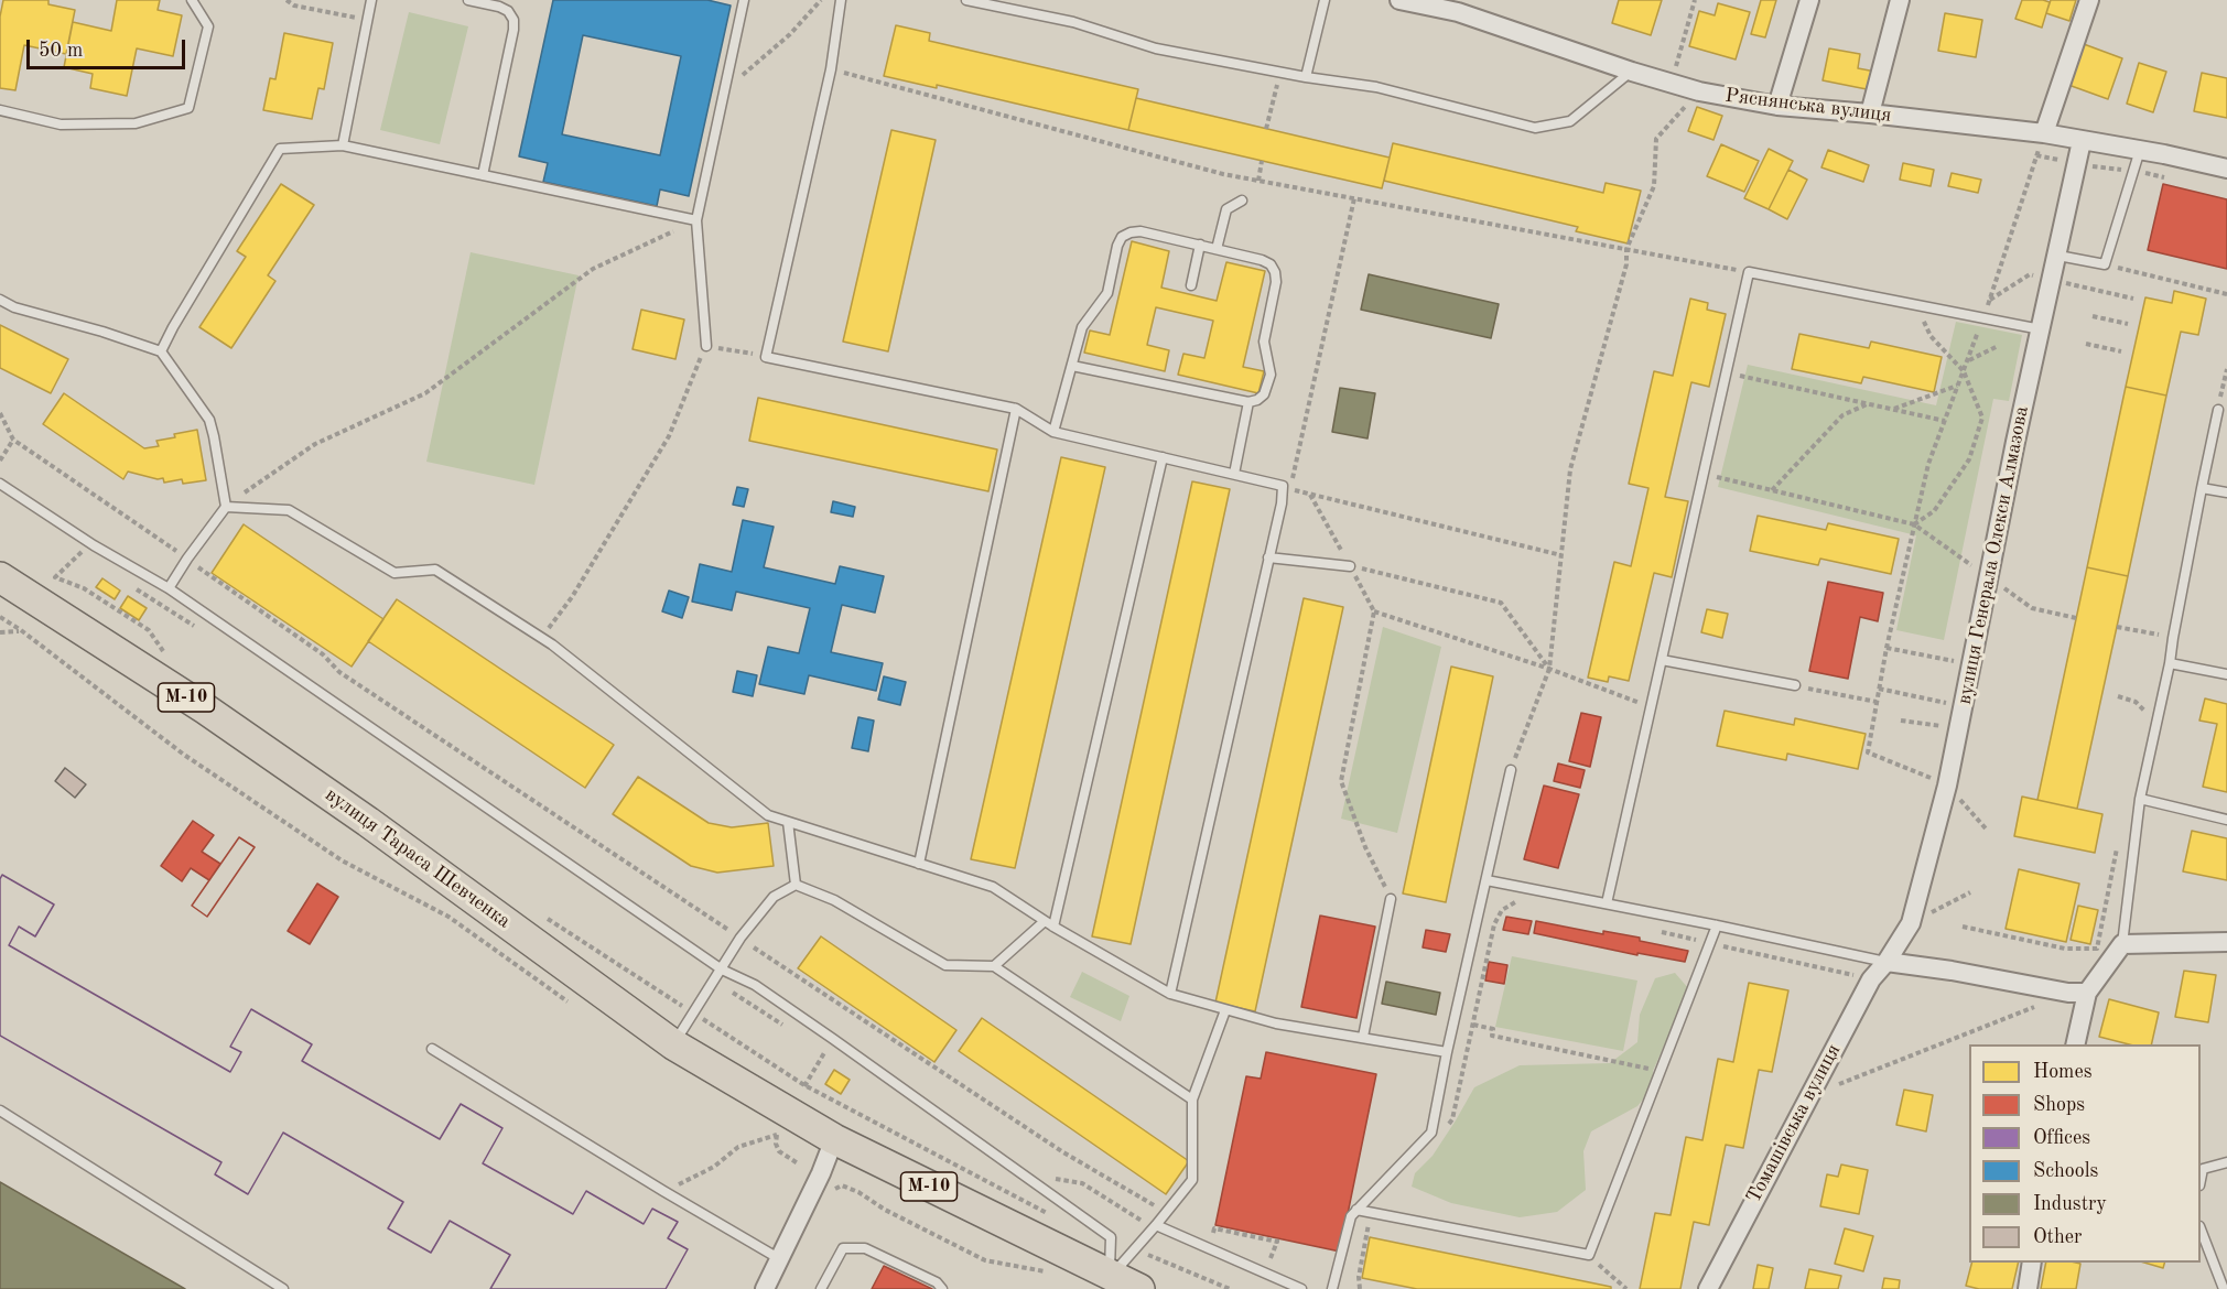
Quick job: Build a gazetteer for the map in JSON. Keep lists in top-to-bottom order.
{
  "streets": {
    "main road": ["М-10", "вулиця Тараса Шевченка"],
    "street": ["Ряснянська вулиця", "вулиця Генерала Олекси Алмазова", "Томашівська вулиця"]
  },
  "crossings": [
    ["Ряснянська вулиця", "вулиця Генерала Олекси Алмазова"],
    ["вулиця Генерала Олекси Алмазова", "Томашівська вулиця"]
  ],
  "legend": [
    "Homes",
    "Shops",
    "Offices",
    "Schools",
    "Industry",
    "Other"
  ],
  "scale_bar": "50 m"
}
